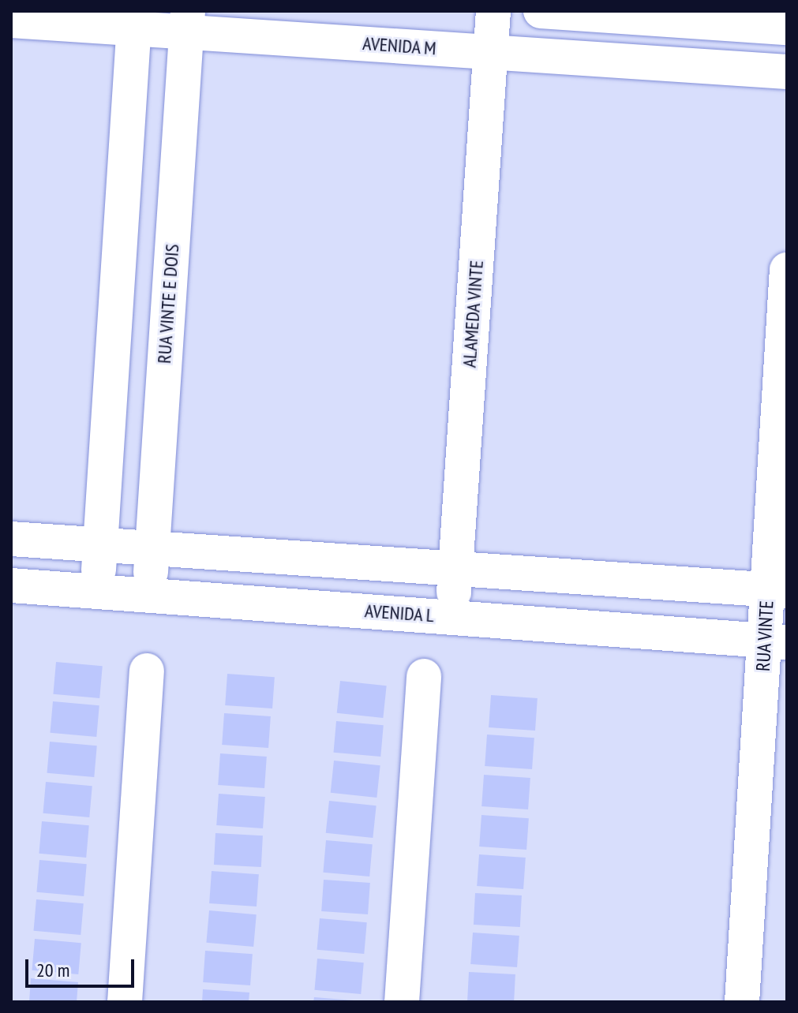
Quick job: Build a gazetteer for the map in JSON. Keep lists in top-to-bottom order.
{
  "streets": {
    "street": [
      "AVENIDA M",
      "RUA VINTE E DOIS",
      "ALAMEDA VINTE",
      "AVENIDA L",
      "RUA VINTE"
    ]
  },
  "crossings": [
    ["AVENIDA M", "RUA VINTE E DOIS"],
    ["AVENIDA M", "ALAMEDA VINTE"],
    ["RUA VINTE E DOIS", "AVENIDA L"],
    ["ALAMEDA VINTE", "AVENIDA L"],
    ["AVENIDA L", "RUA VINTE"]
  ],
  "scale_bar": "20 m"
}
